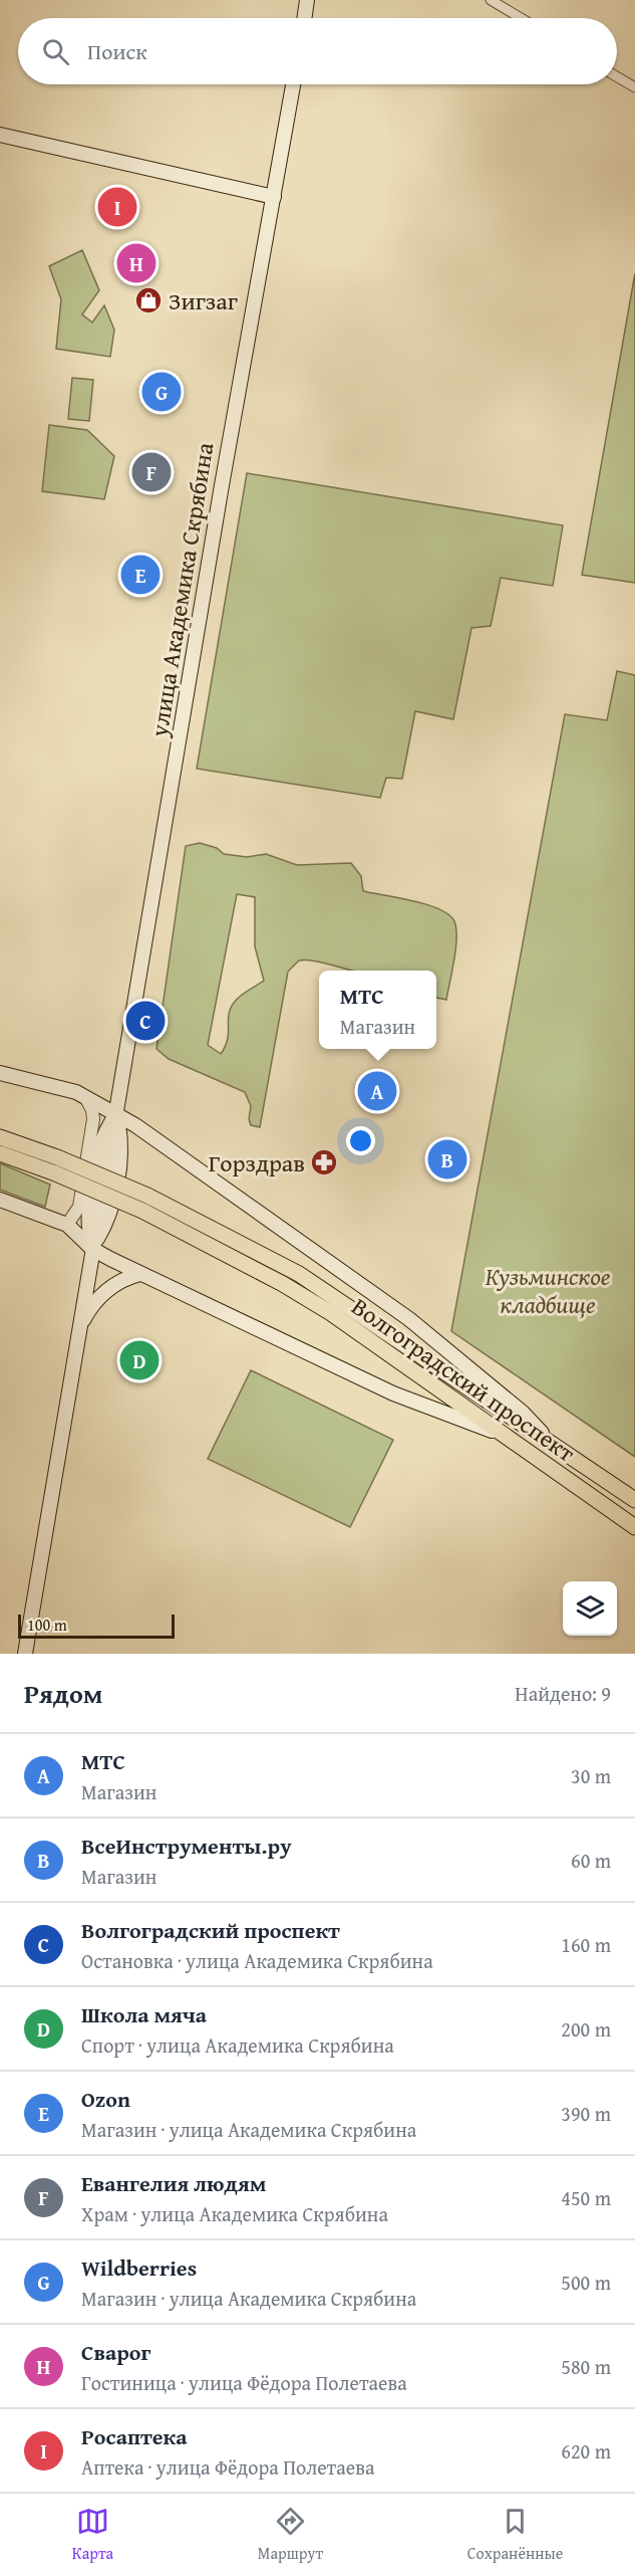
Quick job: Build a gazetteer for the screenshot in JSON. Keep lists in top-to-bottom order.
{
  "streets": {
    "main road": ["улица Академика Скрябина", "Волгоградский проспект"]
  },
  "parks": ["Кузьминское кладбище"],
  "places": {
    "shop": ["Зигзаг"],
    "pharmacy": ["Горздрав"]
  },
  "scale_bar": "100 m",
  "page": {
    "search": "Поиск",
    "pins": [
      "I",
      "H",
      "G",
      "F",
      "E",
      "C",
      "A",
      "B",
      "D"
    ],
    "popup": ["МТС", "Магазин"],
    "scale": "100 m",
    "heading": ["Рядом", "Найдено: 9"],
    "list": [
      {
        "mark": "A",
        "name": "МТС",
        "note": "Магазин",
        "value": "30 m"
      },
      {
        "mark": "B",
        "name": "ВсеИнструменты.ру",
        "note": "Магазин",
        "value": "60 m"
      },
      {
        "mark": "C",
        "name": "Волгоградский проспект",
        "note": "Остановка · улица Академика Скрябина",
        "value": "160 m"
      },
      {
        "mark": "D",
        "name": "Школа мяча",
        "note": "Спорт · улица Академика Скрябина",
        "value": "200 m"
      },
      {
        "mark": "E",
        "name": "Ozon",
        "note": "Магазин · улица Академика Скрябина",
        "value": "390 m"
      },
      {
        "mark": "F",
        "name": "Евангелия людям",
        "note": "Храм · улица Академика Скрябина",
        "value": "450 m"
      },
      {
        "mark": "G",
        "name": "Wildberries",
        "note": "Магазин · улица Академика Скрябина",
        "value": "500 m"
      },
      {
        "mark": "H",
        "name": "Сварог",
        "note": "Гостиница · улица Фёдора Полетаева",
        "value": "580 m"
      },
      {
        "mark": "I",
        "name": "Росаптека",
        "note": "Аптека · улица Фёдора Полетаева",
        "value": "620 m"
      }
    ],
    "nav": ["Карта", "Маршрут", "Сохранённые"]
  }
}
